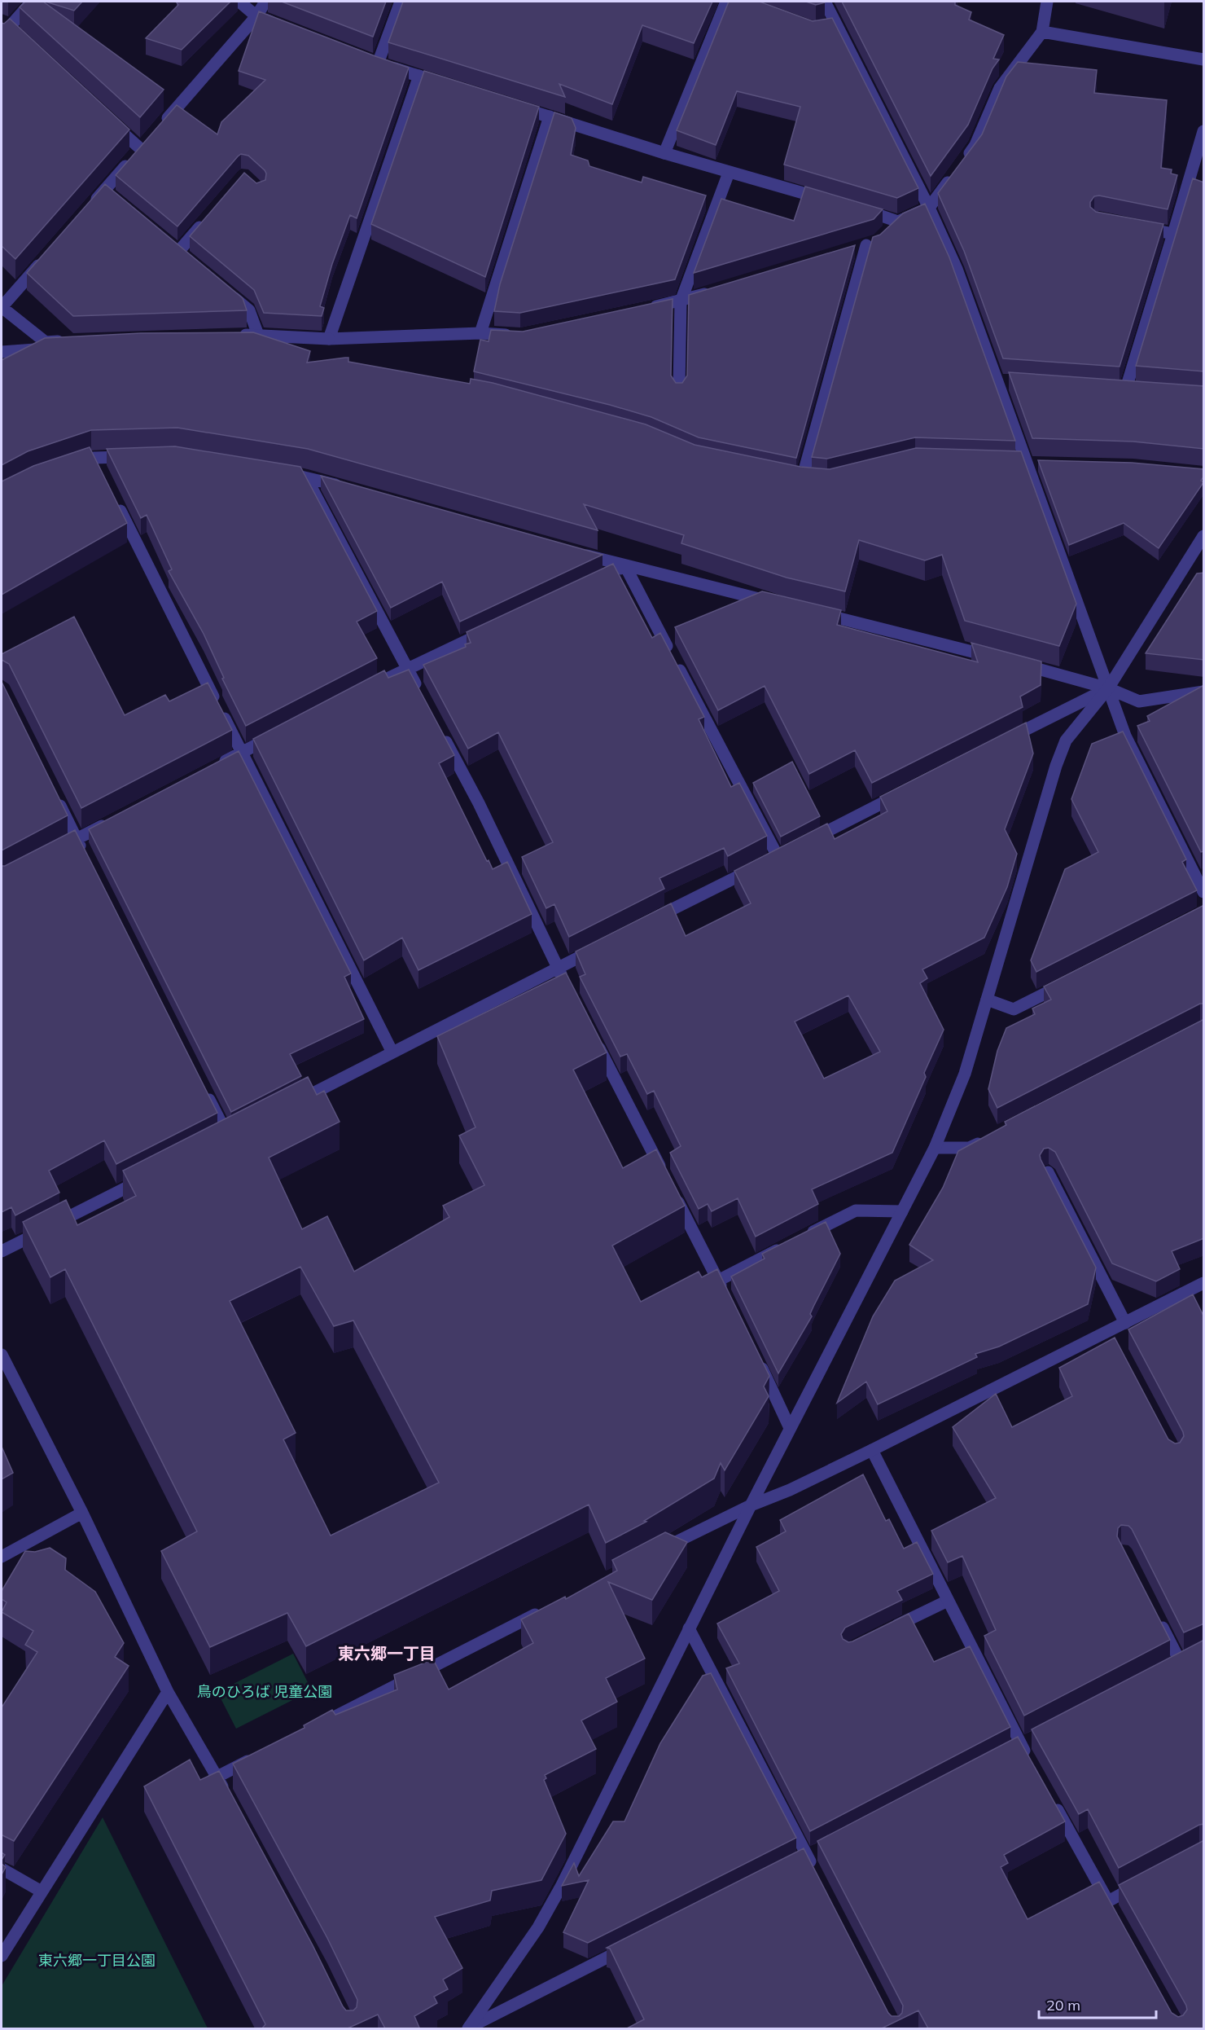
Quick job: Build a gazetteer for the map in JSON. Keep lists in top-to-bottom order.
{
  "districts": ["東六郷一丁目"],
  "parks": ["鳥のひろば 児童公園", "東六郷一丁目公園"],
  "scale_bar": "20 m"
}
